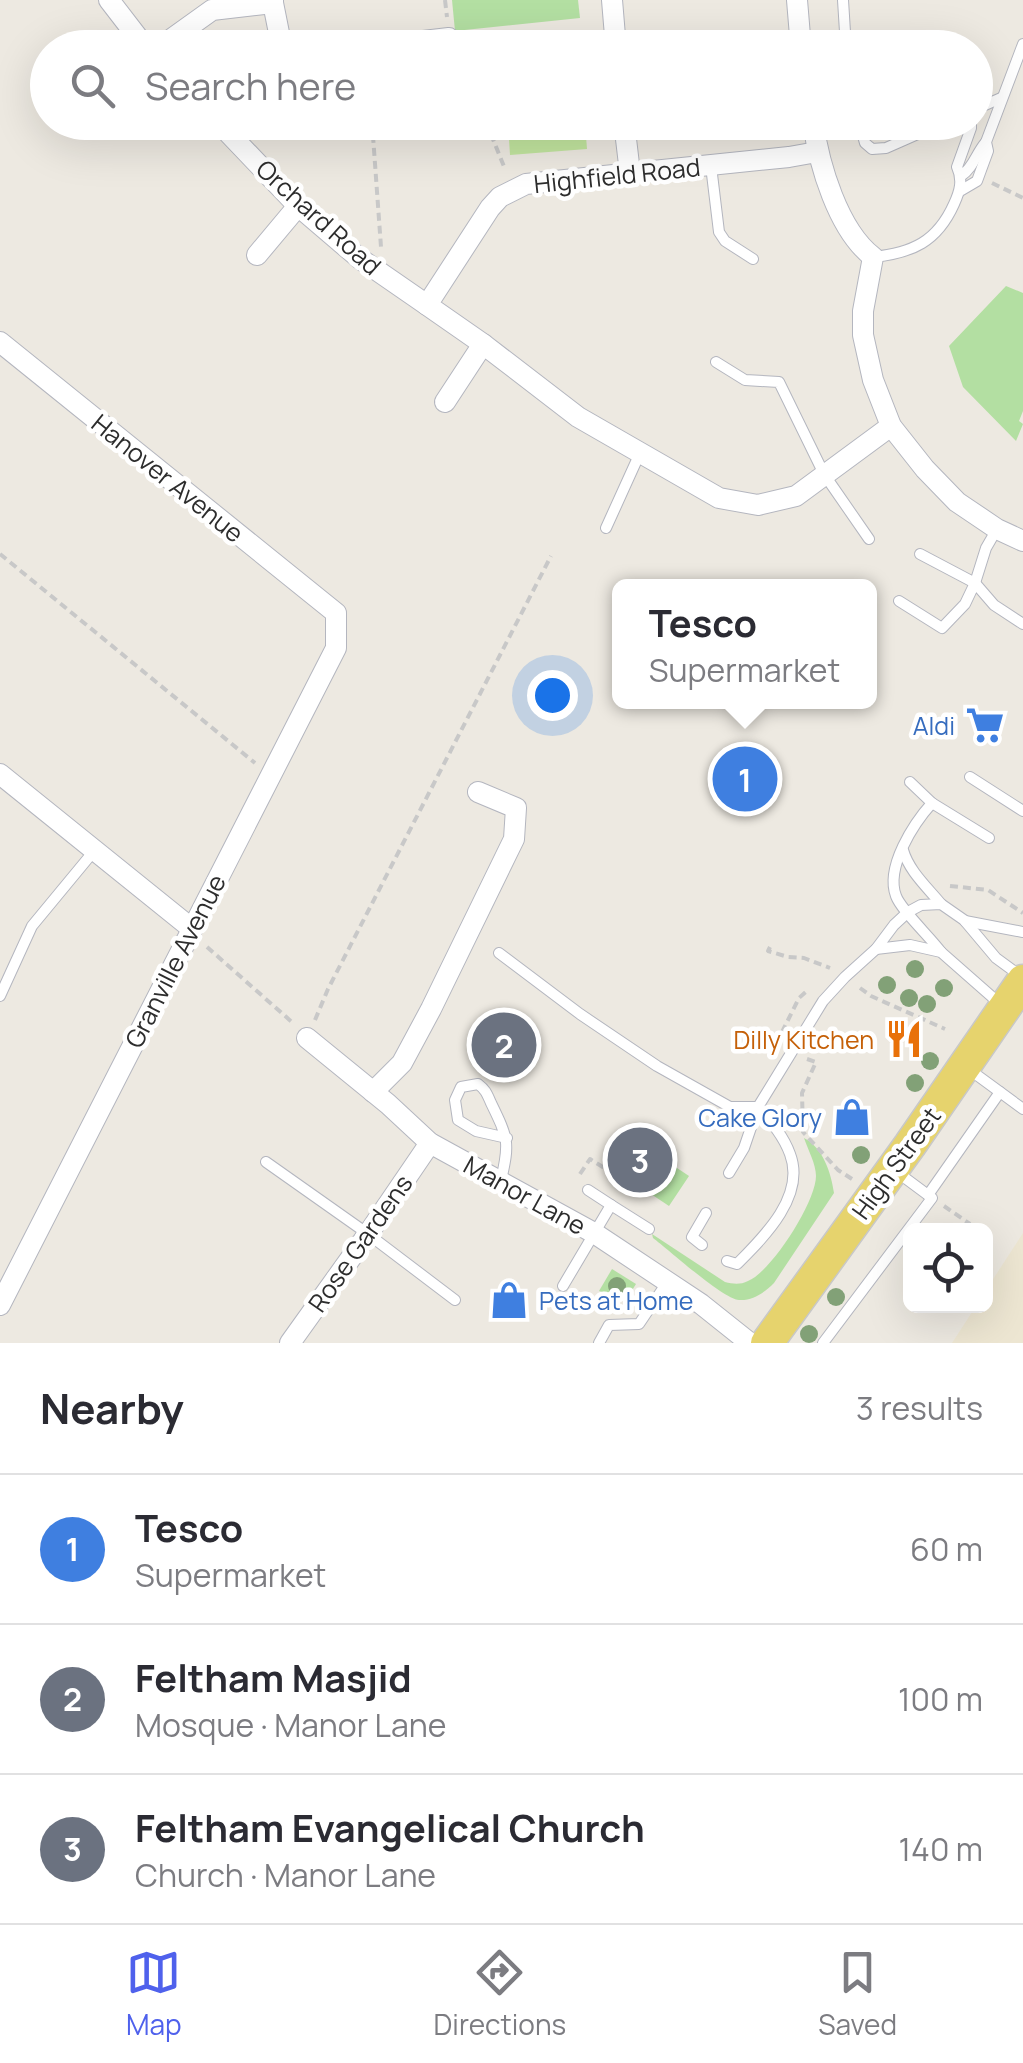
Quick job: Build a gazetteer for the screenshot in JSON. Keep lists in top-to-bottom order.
{
  "streets": {
    "main road": ["High Street"],
    "street": [
      "Highfield Road",
      "Orchard Road",
      "Hanover Avenue",
      "Granville Avenue",
      "Manor Lane",
      "Rose Gardens"
    ]
  },
  "crossings": [
    ["Highfield Road", "Orchard Road"],
    ["Hanover Avenue", "Granville Avenue"],
    ["Manor Lane", "Rose Gardens"]
  ],
  "places": {
    "supermarket": ["Aldi"],
    "restaurant": ["Dilly Kitchen"],
    "shop": ["Cake Glory", "Pets at Home"]
  },
  "page": {
    "search": "Search here",
    "popup": ["Tesco", "Supermarket"],
    "pins": ["1", "2", "3"],
    "heading": ["Nearby", "3 results"],
    "list": [
      {
        "mark": "1",
        "name": "Tesco",
        "note": "Supermarket",
        "value": "60 m"
      },
      {
        "mark": "2",
        "name": "Feltham Masjid",
        "note": "Mosque · Manor Lane",
        "value": "100 m"
      },
      {
        "mark": "3",
        "name": "Feltham Evangelical Church",
        "note": "Church · Manor Lane",
        "value": "140 m"
      }
    ],
    "nav": ["Map", "Directions", "Saved"]
  }
}
